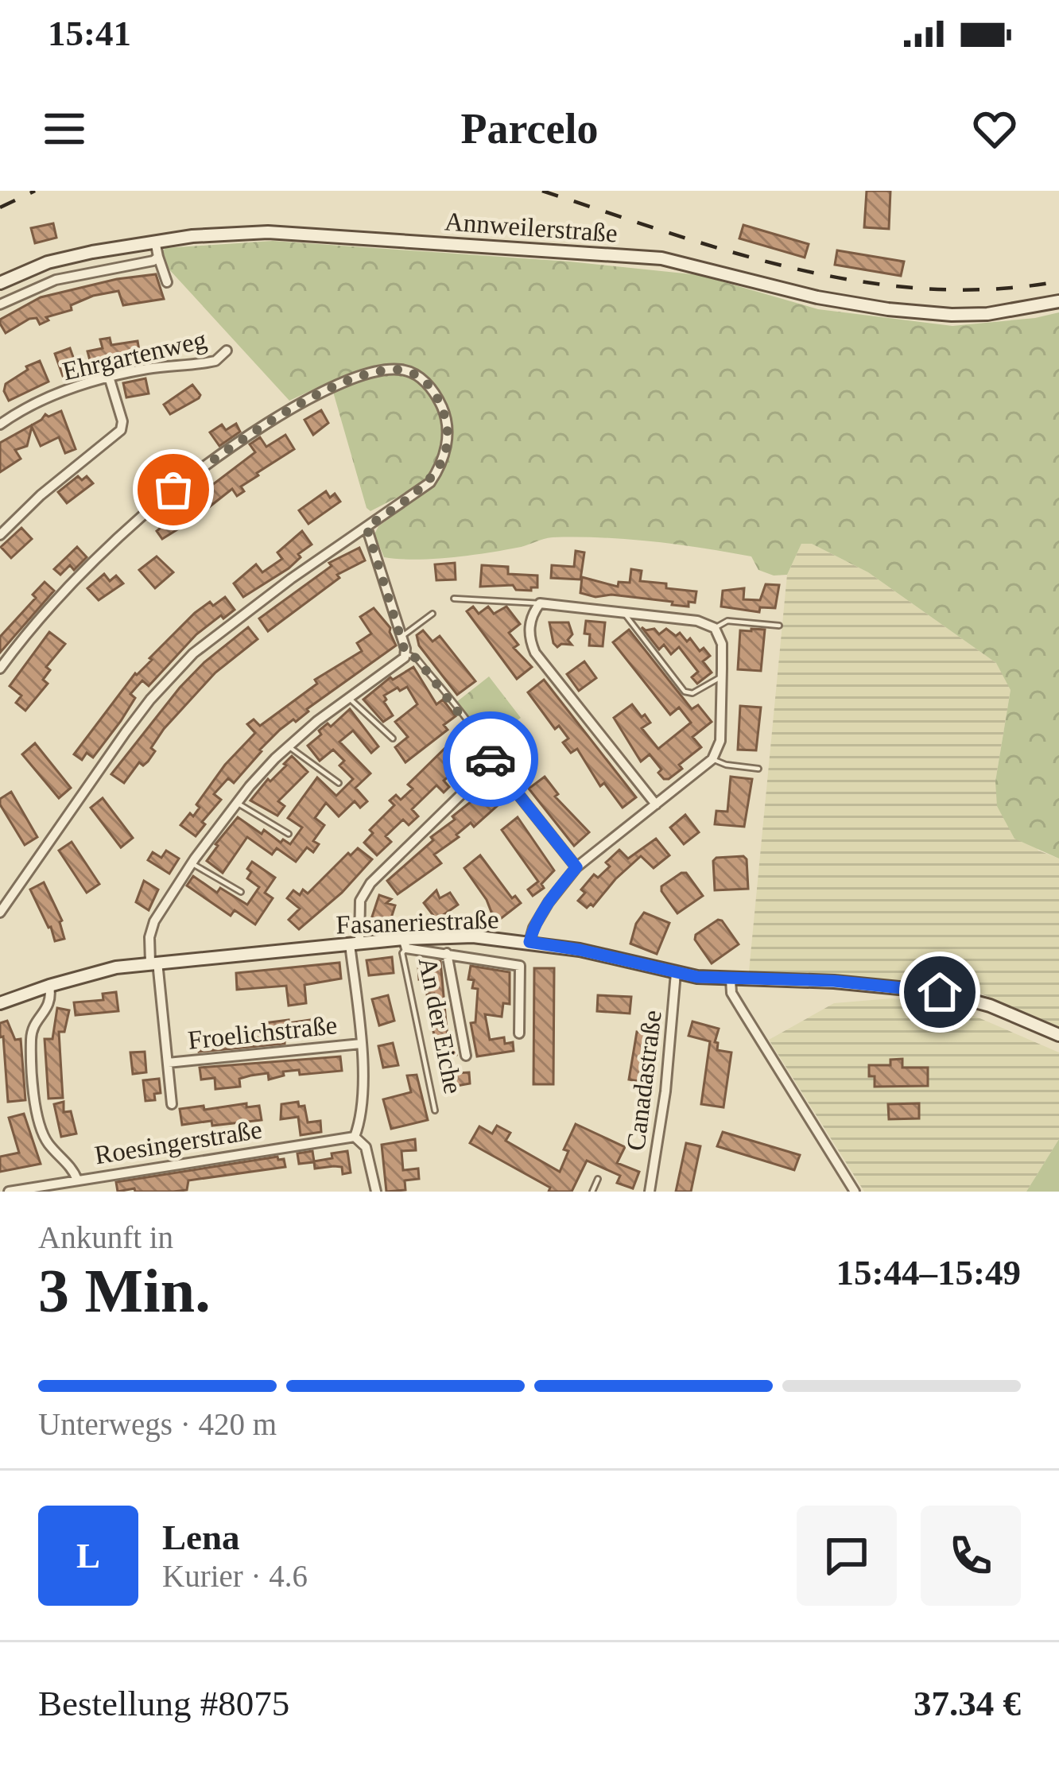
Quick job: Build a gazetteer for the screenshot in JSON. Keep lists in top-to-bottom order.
{
  "streets": {
    "street": [
      "Annweilerstraße",
      "Ehrgartenweg",
      "Fasaneriestraße",
      "An der Eiche",
      "Froelichstraße",
      "Canadastraße",
      "Roesingerstraße"
    ]
  },
  "crossings": [
    ["Fasaneriestraße", "An der Eiche"],
    ["Fasaneriestraße", "Canadastraße"]
  ],
  "page": {
    "status": "15:41",
    "header": "Parcelo",
    "heading": ["3 Min.", "Ankunft in", "15:44–15:49"],
    "panel": [
      "Lena",
      "Kurier · 4.6",
      "Bestellung #8075",
      "37.34 €"
    ],
    "bar": "Unterwegs · 420 m",
    "round": "L"
  }
}
